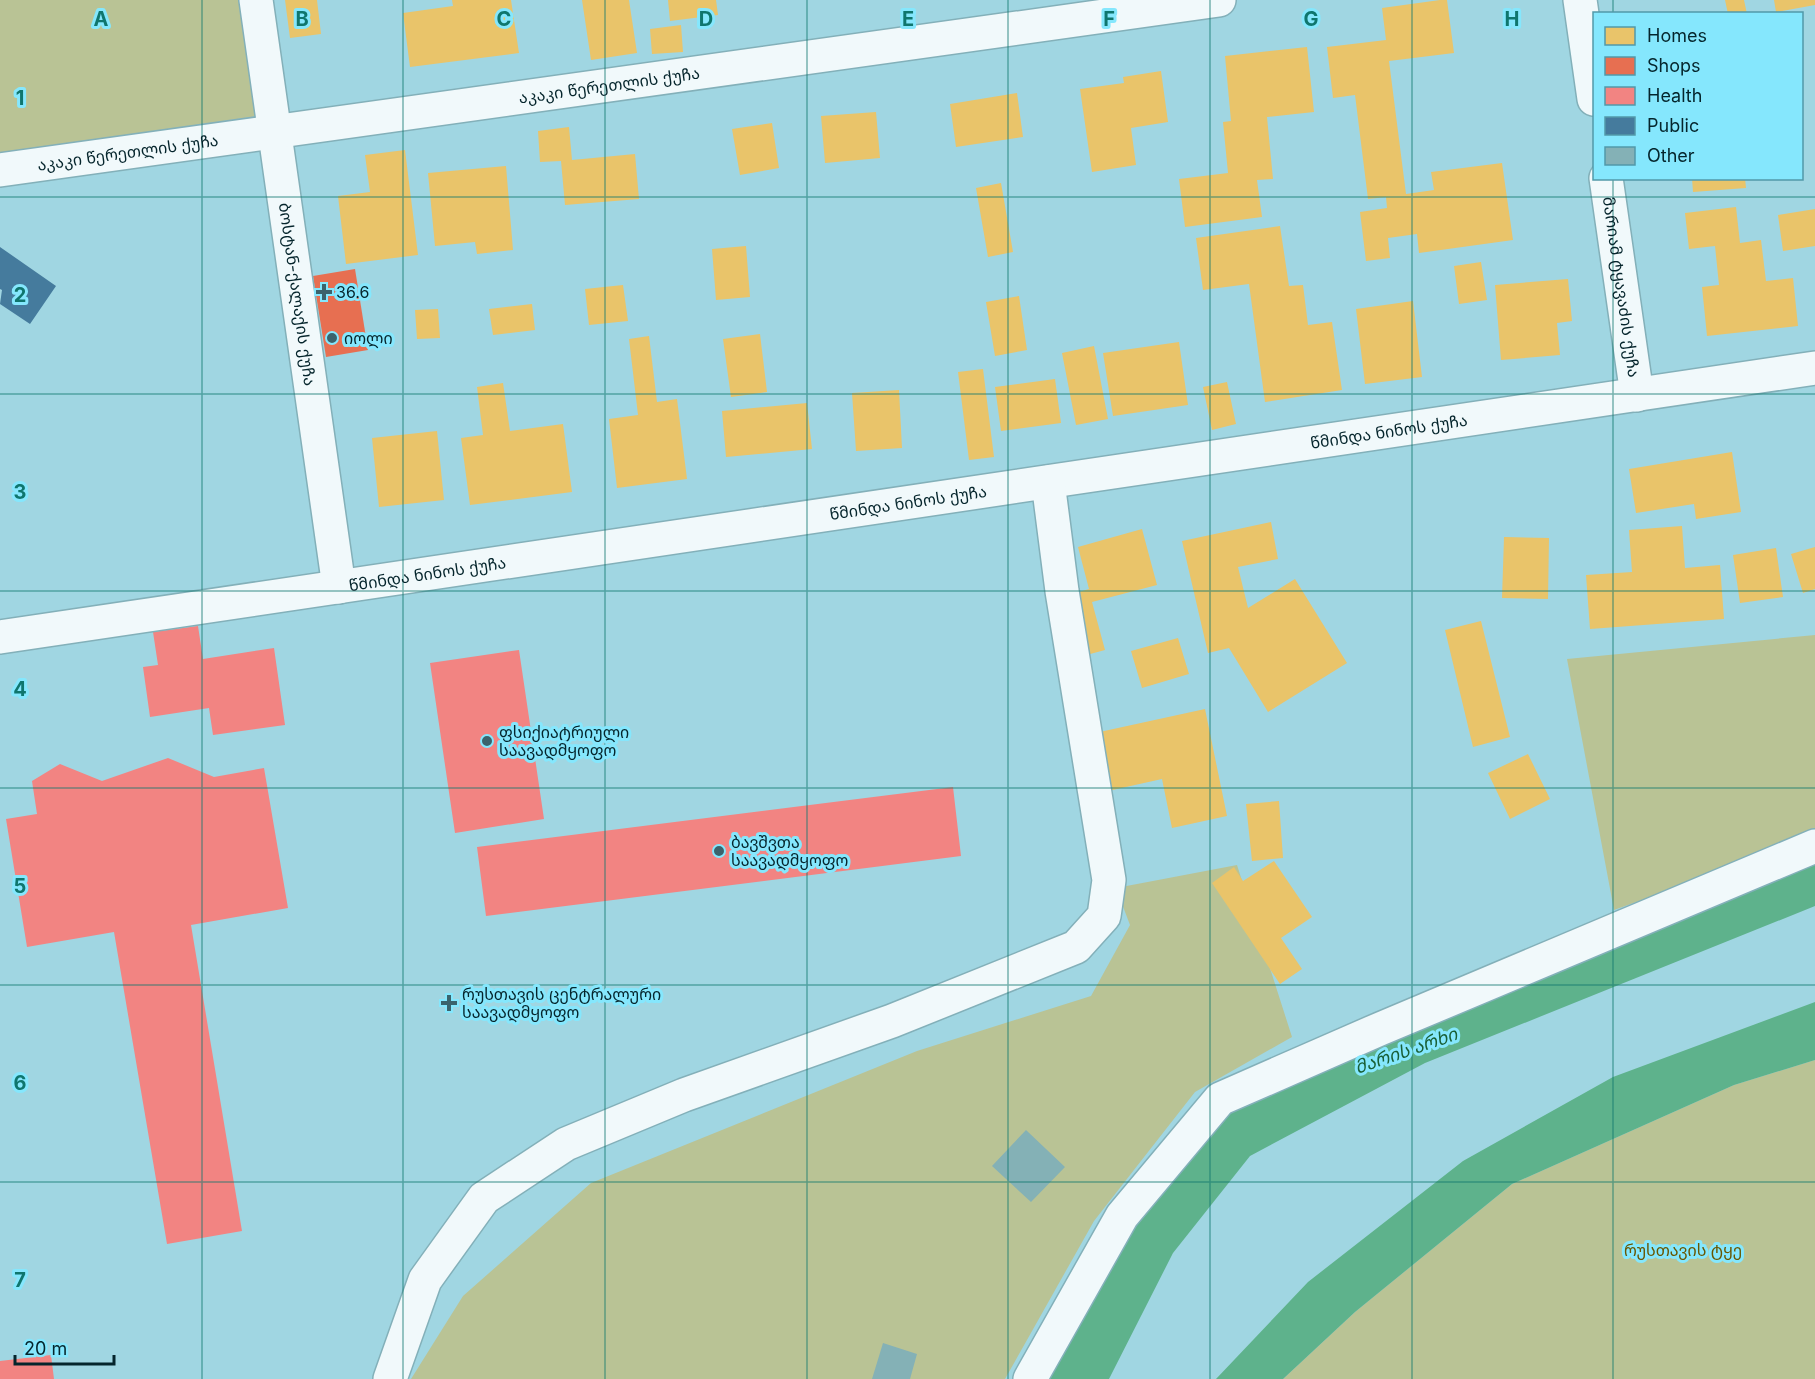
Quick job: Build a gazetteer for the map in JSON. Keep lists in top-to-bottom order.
{
  "streets": {
    "street": [
      "აკაკი წერეთლის ქუჩა",
      "მარიამ ტყავაძის ქუჩა",
      "ბოსტან-ქალაქის ქუჩა",
      "წმინდა ნინოს ქუჩა"
    ]
  },
  "crossings": [
    ["აკაკი წერეთლის ქუჩა", "ბოსტან-ქალაქის ქუჩა"],
    ["მარიამ ტყავაძის ქუჩა", "წმინდა ნინოს ქუჩა"],
    ["ბოსტან-ქალაქის ქუჩა", "წმინდა ნინოს ქუჩა"]
  ],
  "water": ["მარის არხი"],
  "parks": ["რუსთავის ტყე"],
  "places": {
    "health": ["36.6", "რუსთავის ცენტრალური საავადმყოფო"],
    "other": ["იოლი", "ფსიქიატრიული საავადმყოფო", "ბავშვთა საავადმყოფო"]
  },
  "legend": [
    "Homes",
    "Shops",
    "Health",
    "Public",
    "Other"
  ],
  "scale_bar": "20 m",
  "grid": {
    "columns": [
      "A",
      "B",
      "C",
      "D",
      "E",
      "F",
      "G",
      "H"
    ],
    "rows": [
      "1",
      "2",
      "3",
      "4",
      "5",
      "6",
      "7"
    ]
  }
}
